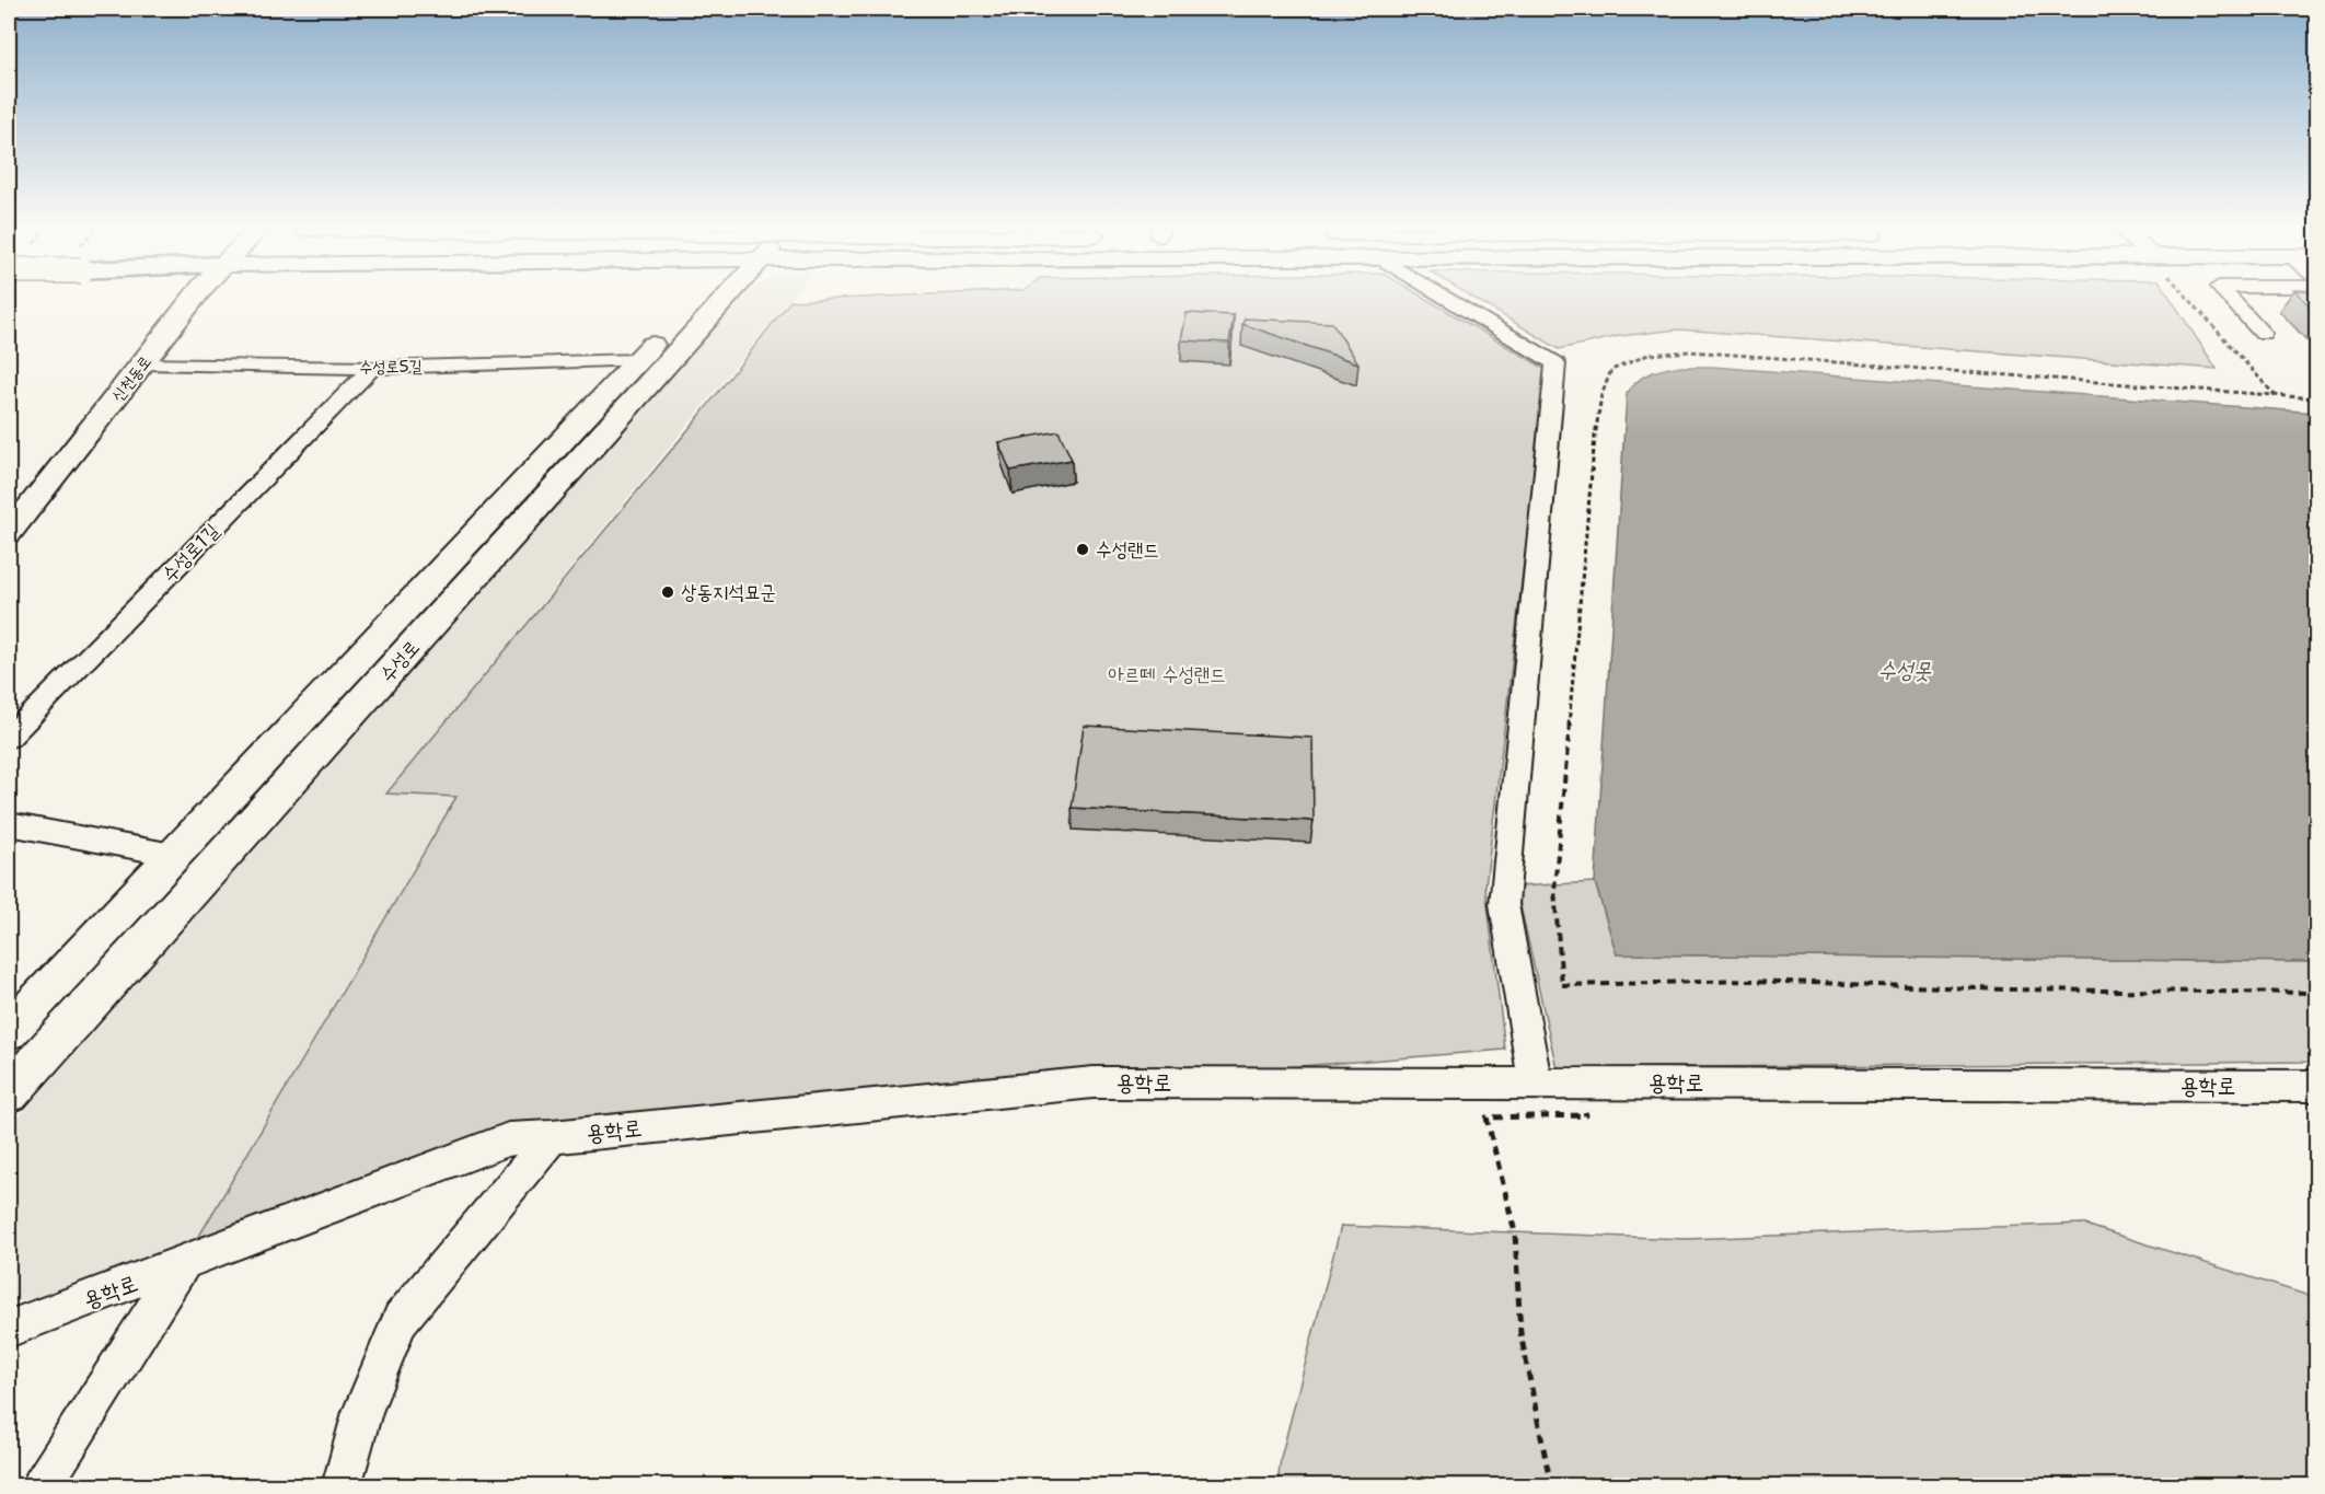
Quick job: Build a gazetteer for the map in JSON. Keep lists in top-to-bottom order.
{
  "streets": {
    "main road": ["신천동로", "수성로"],
    "street": ["수성로5길", "수성로1길", "용학로"]
  },
  "crossings": [
    ["수성로5길", "신천동로"],
    ["수성로5길", "수성로1길"],
    ["수성로5길", "수성로"]
  ],
  "water": ["수성못"],
  "parks": ["아르떼 수성랜드"],
  "places": ["수성랜드", "상동지석묘군"]
}
